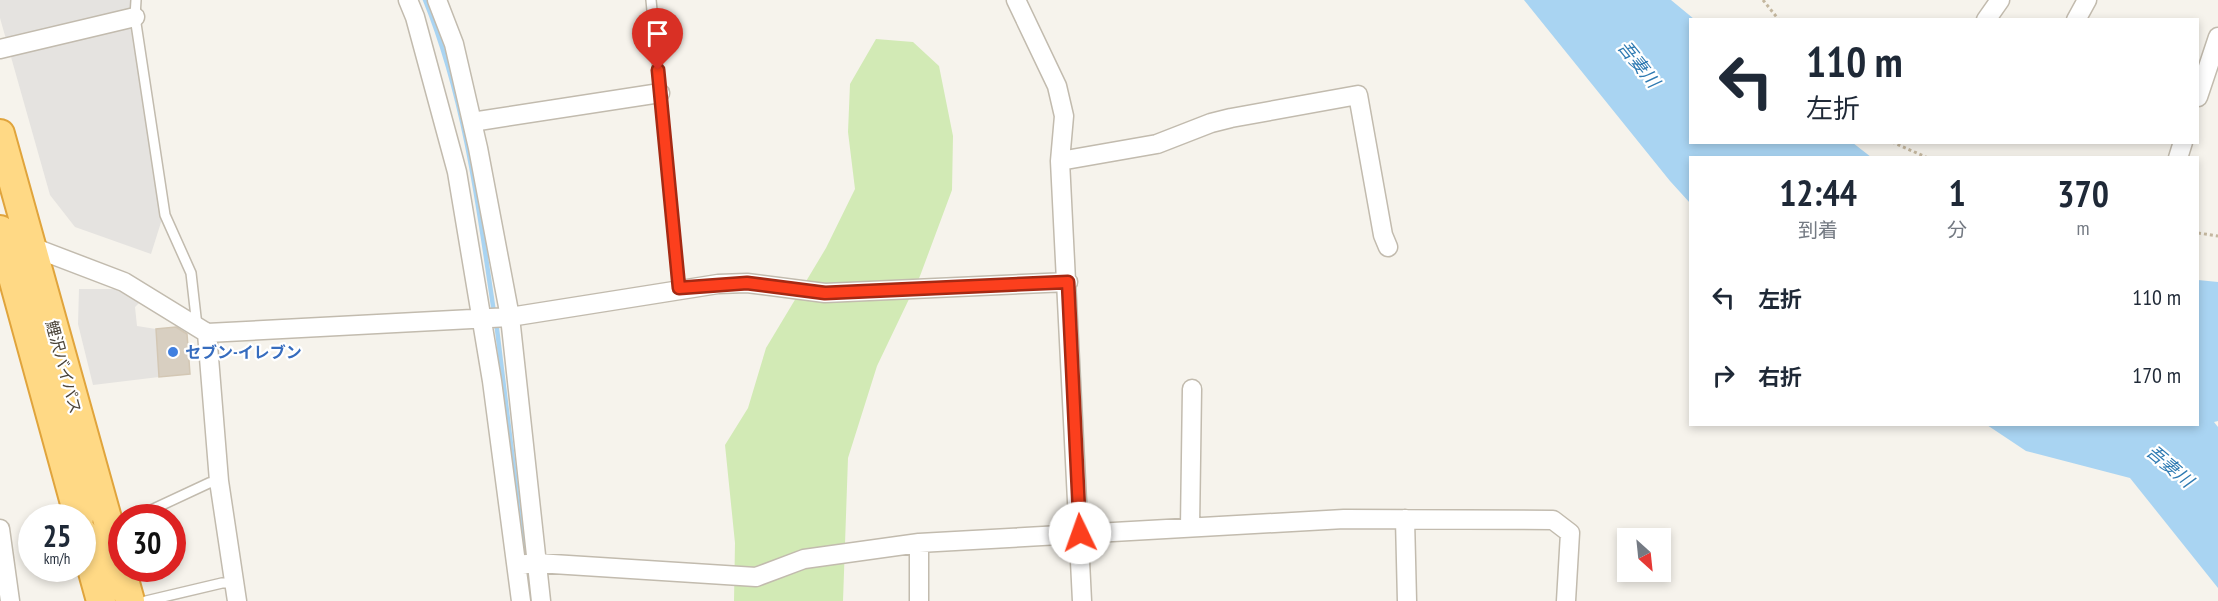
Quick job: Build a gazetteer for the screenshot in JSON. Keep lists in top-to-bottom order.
{
  "streets": {
    "highway": ["鯉沢バイパス"]
  },
  "water": ["吾妻川"],
  "places": ["セブン-イレブン"],
  "north": "bottom right",
  "page": {
    "turn": ["110 m", "左折"],
    "eta": [
      "12:44",
      "到着",
      "1",
      "分",
      "370",
      "m"
    ],
    "list": [
      {
        "name": "左折",
        "value": "110 m"
      },
      {
        "name": "右折",
        "value": "170 m"
      }
    ],
    "speed": "25 km/h",
    "limit": "30"
  }
}
